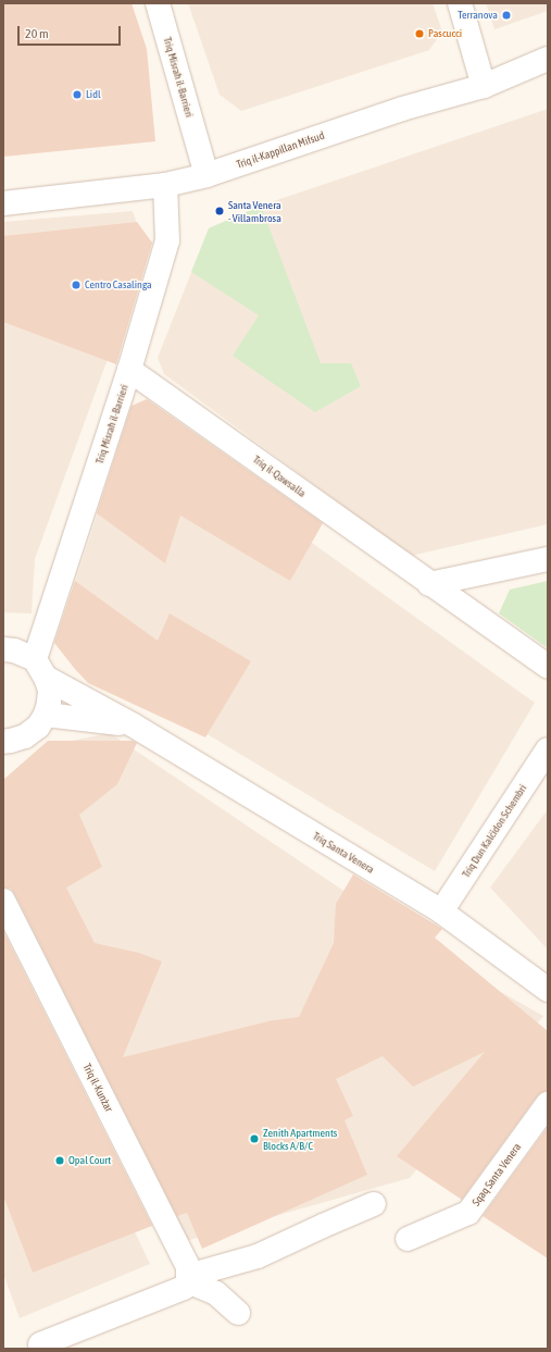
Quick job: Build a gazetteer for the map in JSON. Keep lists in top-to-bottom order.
{
  "streets": {
    "street": [
      "Triq Misraħ il-Barrieri",
      "Triq il-Kappillan Mifsud",
      "Triq il-Qawsalla",
      "Triq Dun Kalċidon Schembri",
      "Triq Santa Venera",
      "Triq il-Kunżar",
      "Sqaq Santa Venera"
    ]
  },
  "crossings": [
    ["Triq Misraħ il-Barrieri", "Triq il-Kappillan Mifsud"],
    ["Triq Misraħ il-Barrieri", "Triq il-Qawsalla"],
    ["Triq Misraħ il-Barrieri", "Triq Santa Venera"],
    ["Triq Dun Kalċidon Schembri", "Triq Santa Venera"]
  ],
  "places": [
    "Terranova",
    "Pascucci",
    "Lidl",
    "Santa Venera - Villambrosa",
    "Centro Casalinga",
    "Zenith Apartments Blocks A/B/C",
    "Opal Court"
  ],
  "scale_bar": "20 m"
}
